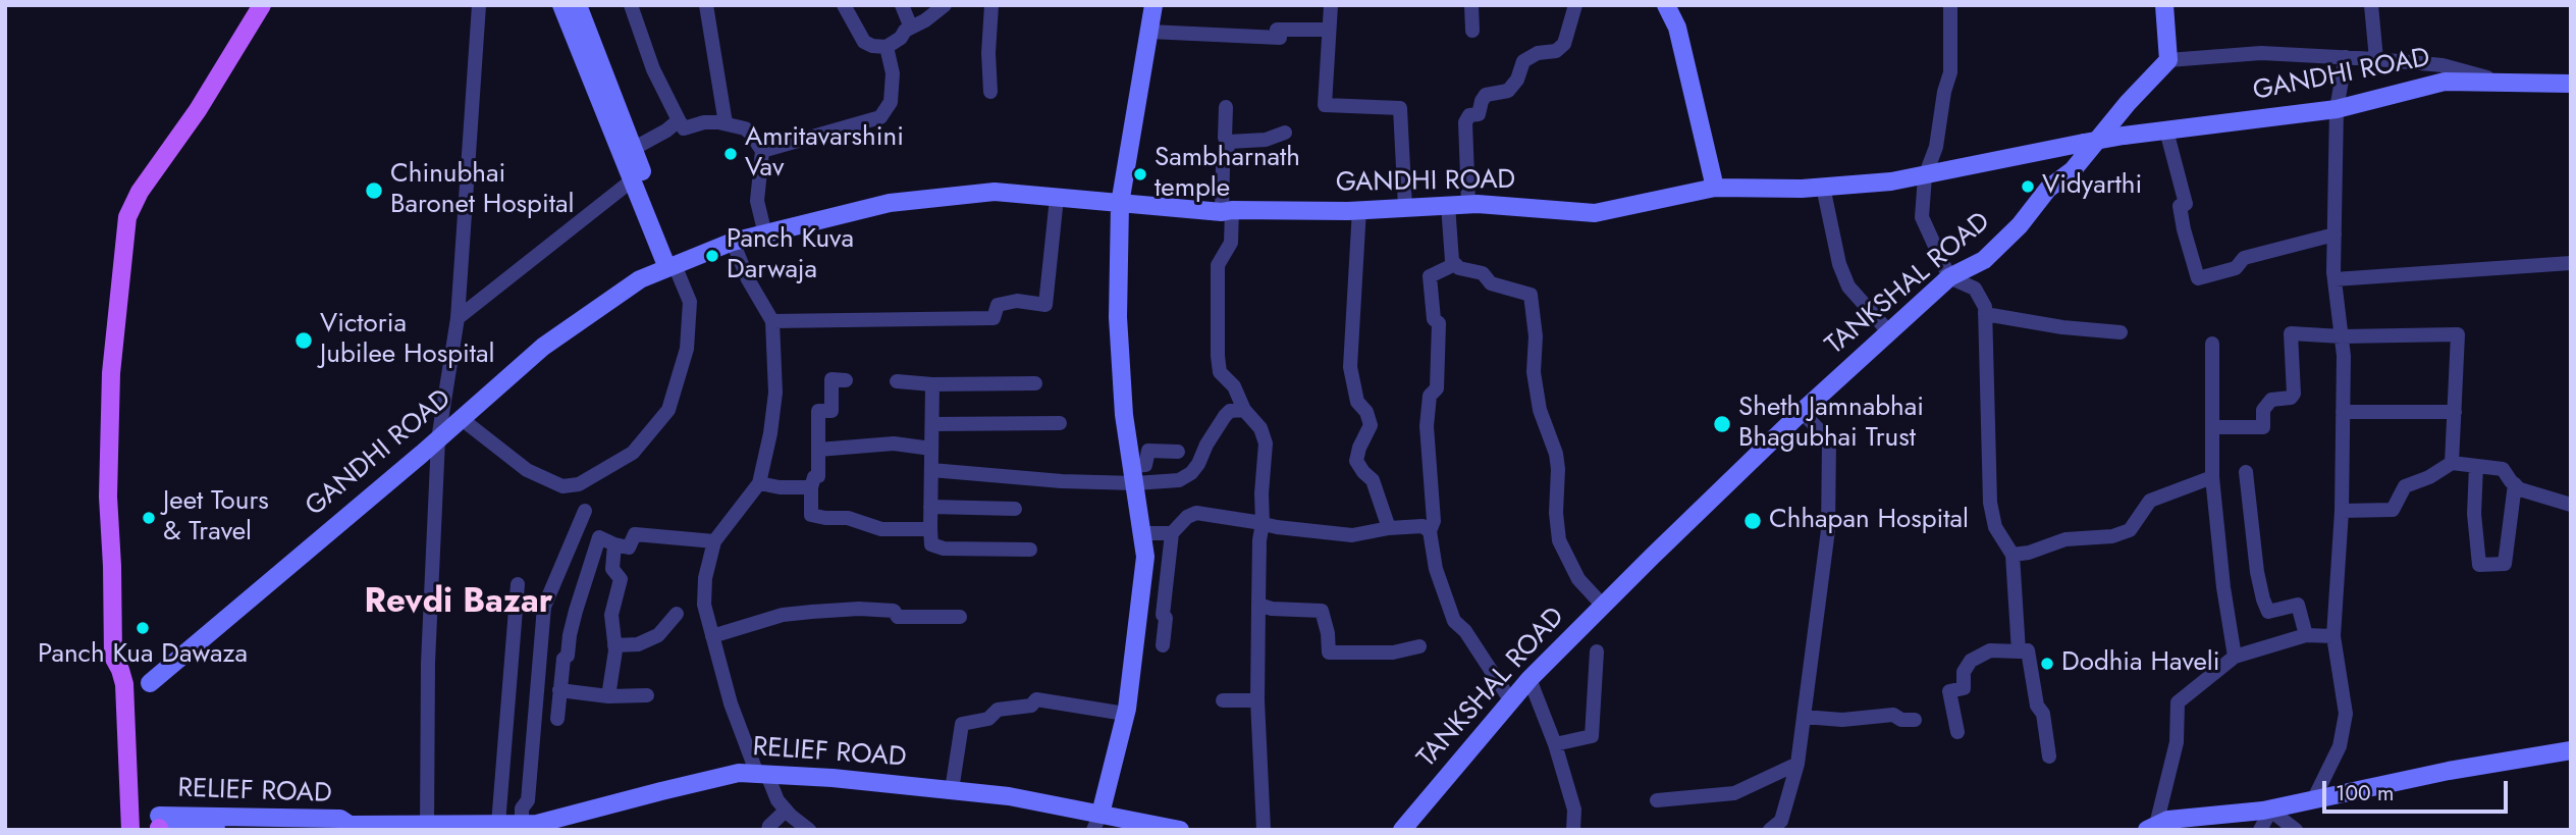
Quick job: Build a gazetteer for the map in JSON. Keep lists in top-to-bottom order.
{
  "streets": {
    "street": ["GANDHI ROAD", "TANKSHAL ROAD", "RELIEF ROAD"]
  },
  "districts": ["Revdi Bazar"],
  "places": [
    "Amritavarshini Vav",
    "Sambharnath temple",
    "Vidyarthi",
    "Chinubhai Baronet Hospital",
    "Panch Kuva Darwaja",
    "Victoria Jubilee Hospital",
    "Sheth Jamnabhai Bhagubhai Trust",
    "Jeet Tours & Travel",
    "Chhapan Hospital",
    "Panch Kua Dawaza",
    "Dodhia Haveli"
  ],
  "scale_bar": "100 m"
}
